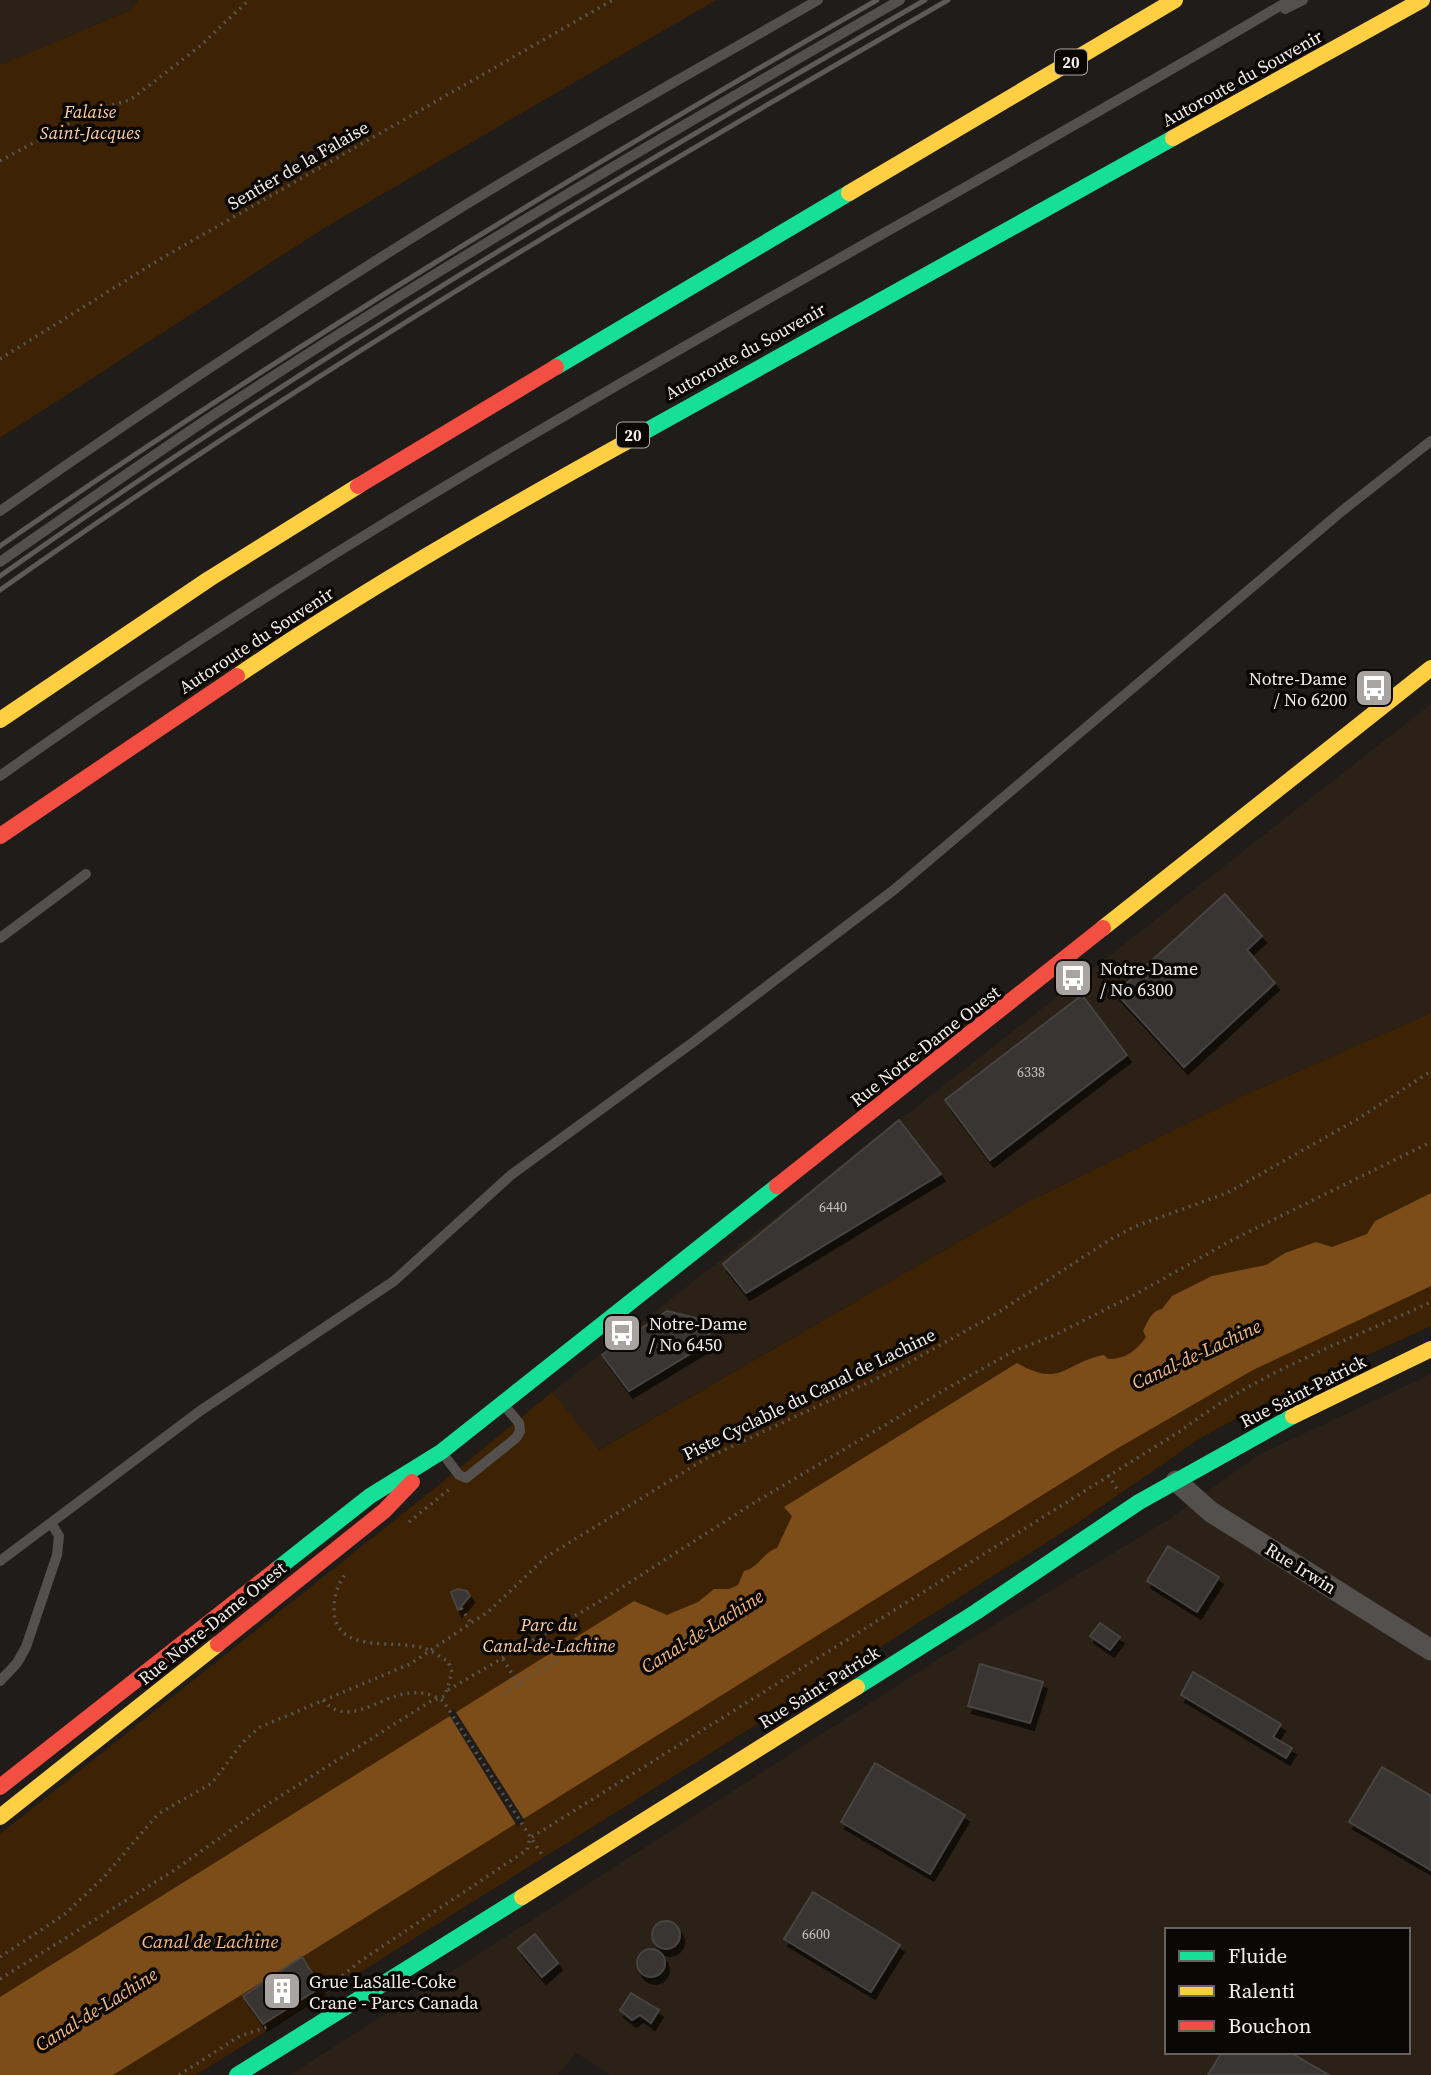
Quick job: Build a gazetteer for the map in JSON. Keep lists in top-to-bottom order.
{
  "streets": {
    "main road": [
      "20",
      "Autoroute du Souvenir",
      "Rue Notre-Dame Ouest",
      "Rue Saint-Patrick"
    ],
    "street": ["Rue Irwin"],
    "path": ["Sentier de la Falaise", "Piste Cyclable du Canal de Lachine"]
  },
  "crossings": [
    ["Rue Saint-Patrick", "Rue Irwin"]
  ],
  "water": ["Canal-de-Lachine", "Canal de Lachine"],
  "parks": ["Falaise Saint-Jacques", "Parc du Canal-de-Lachine"],
  "places": {
    "bus stop": ["Notre-Dame / No 6200", "Notre-Dame / No 6300", "Notre-Dame / No 6450"],
    "building": ["Grue LaSalle-Coke Crane - Parcs Canada"]
  },
  "house_numbers": ["6338", "6440", "6600"],
  "legend": ["Fluide", "Ralenti", "Bouchon"]
}
